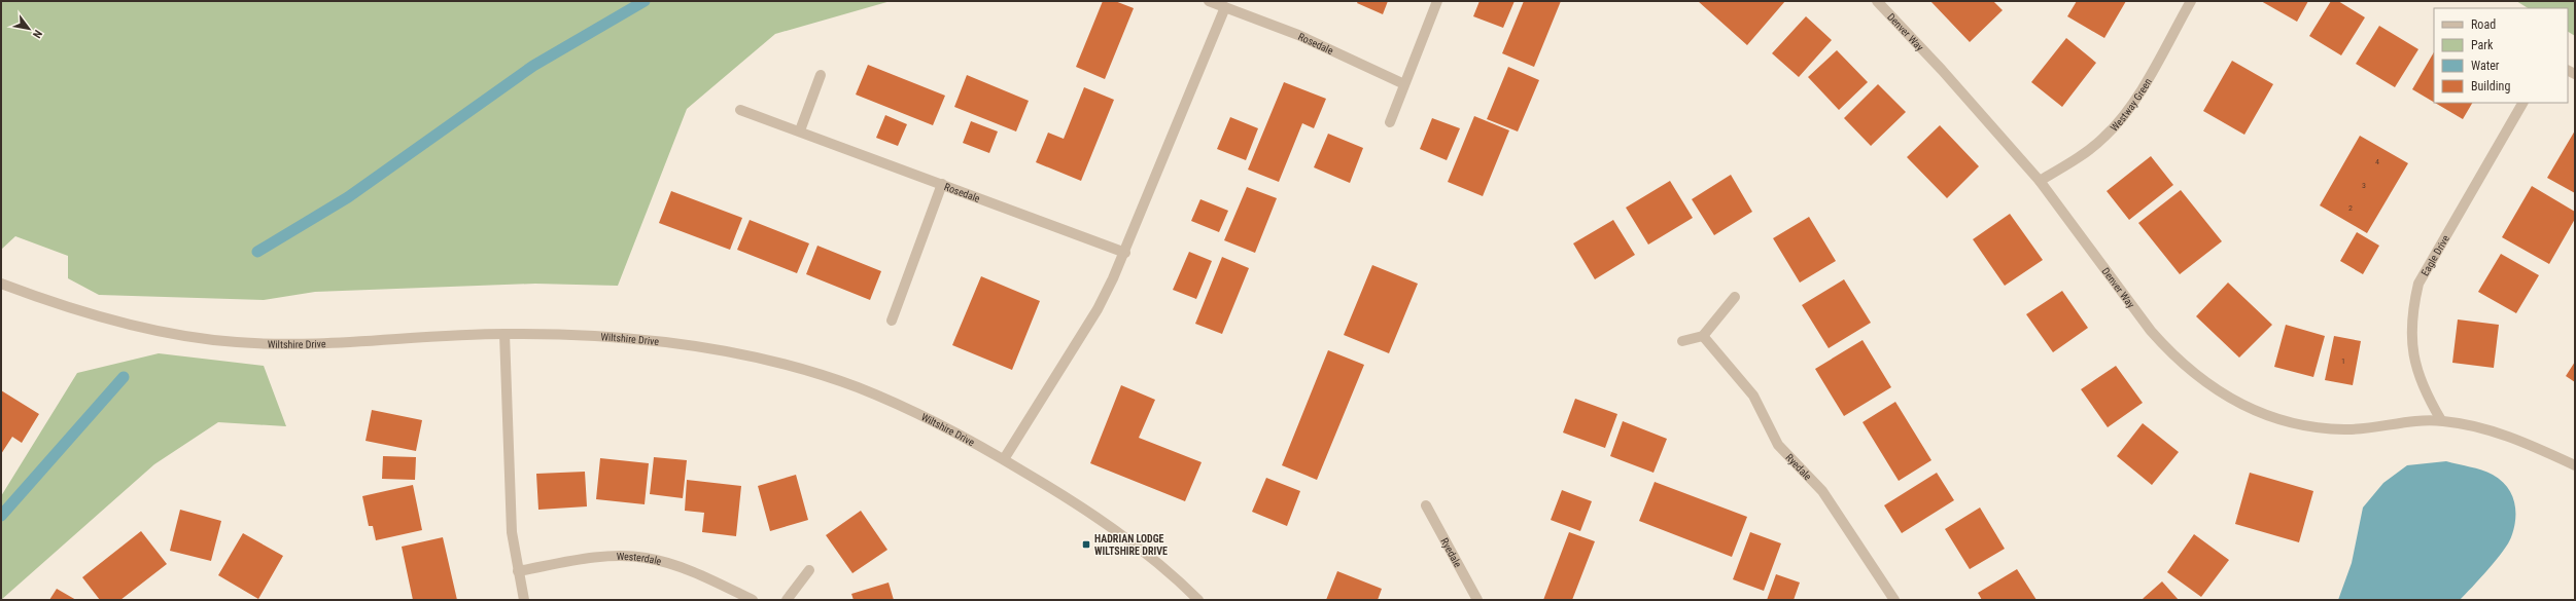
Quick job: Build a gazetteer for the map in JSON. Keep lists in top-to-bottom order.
{
  "streets": {
    "street": [
      "Denver Way",
      "Rosedale",
      "Westway Green",
      "Eagle Drive",
      "Wiltshire Drive",
      "Ryedale",
      "Westerdale"
    ]
  },
  "crossings": [
    ["Denver Way", "Westway Green"],
    ["Denver Way", "Eagle Drive"]
  ],
  "places": {
    "transit": ["HADRIAN LODGE WILTSHIRE DRIVE"]
  },
  "house_numbers": [
    "4",
    "3",
    "2",
    "1"
  ],
  "legend": [
    "Road",
    "Park",
    "Water",
    "Building"
  ],
  "north": "bottom right"
}
